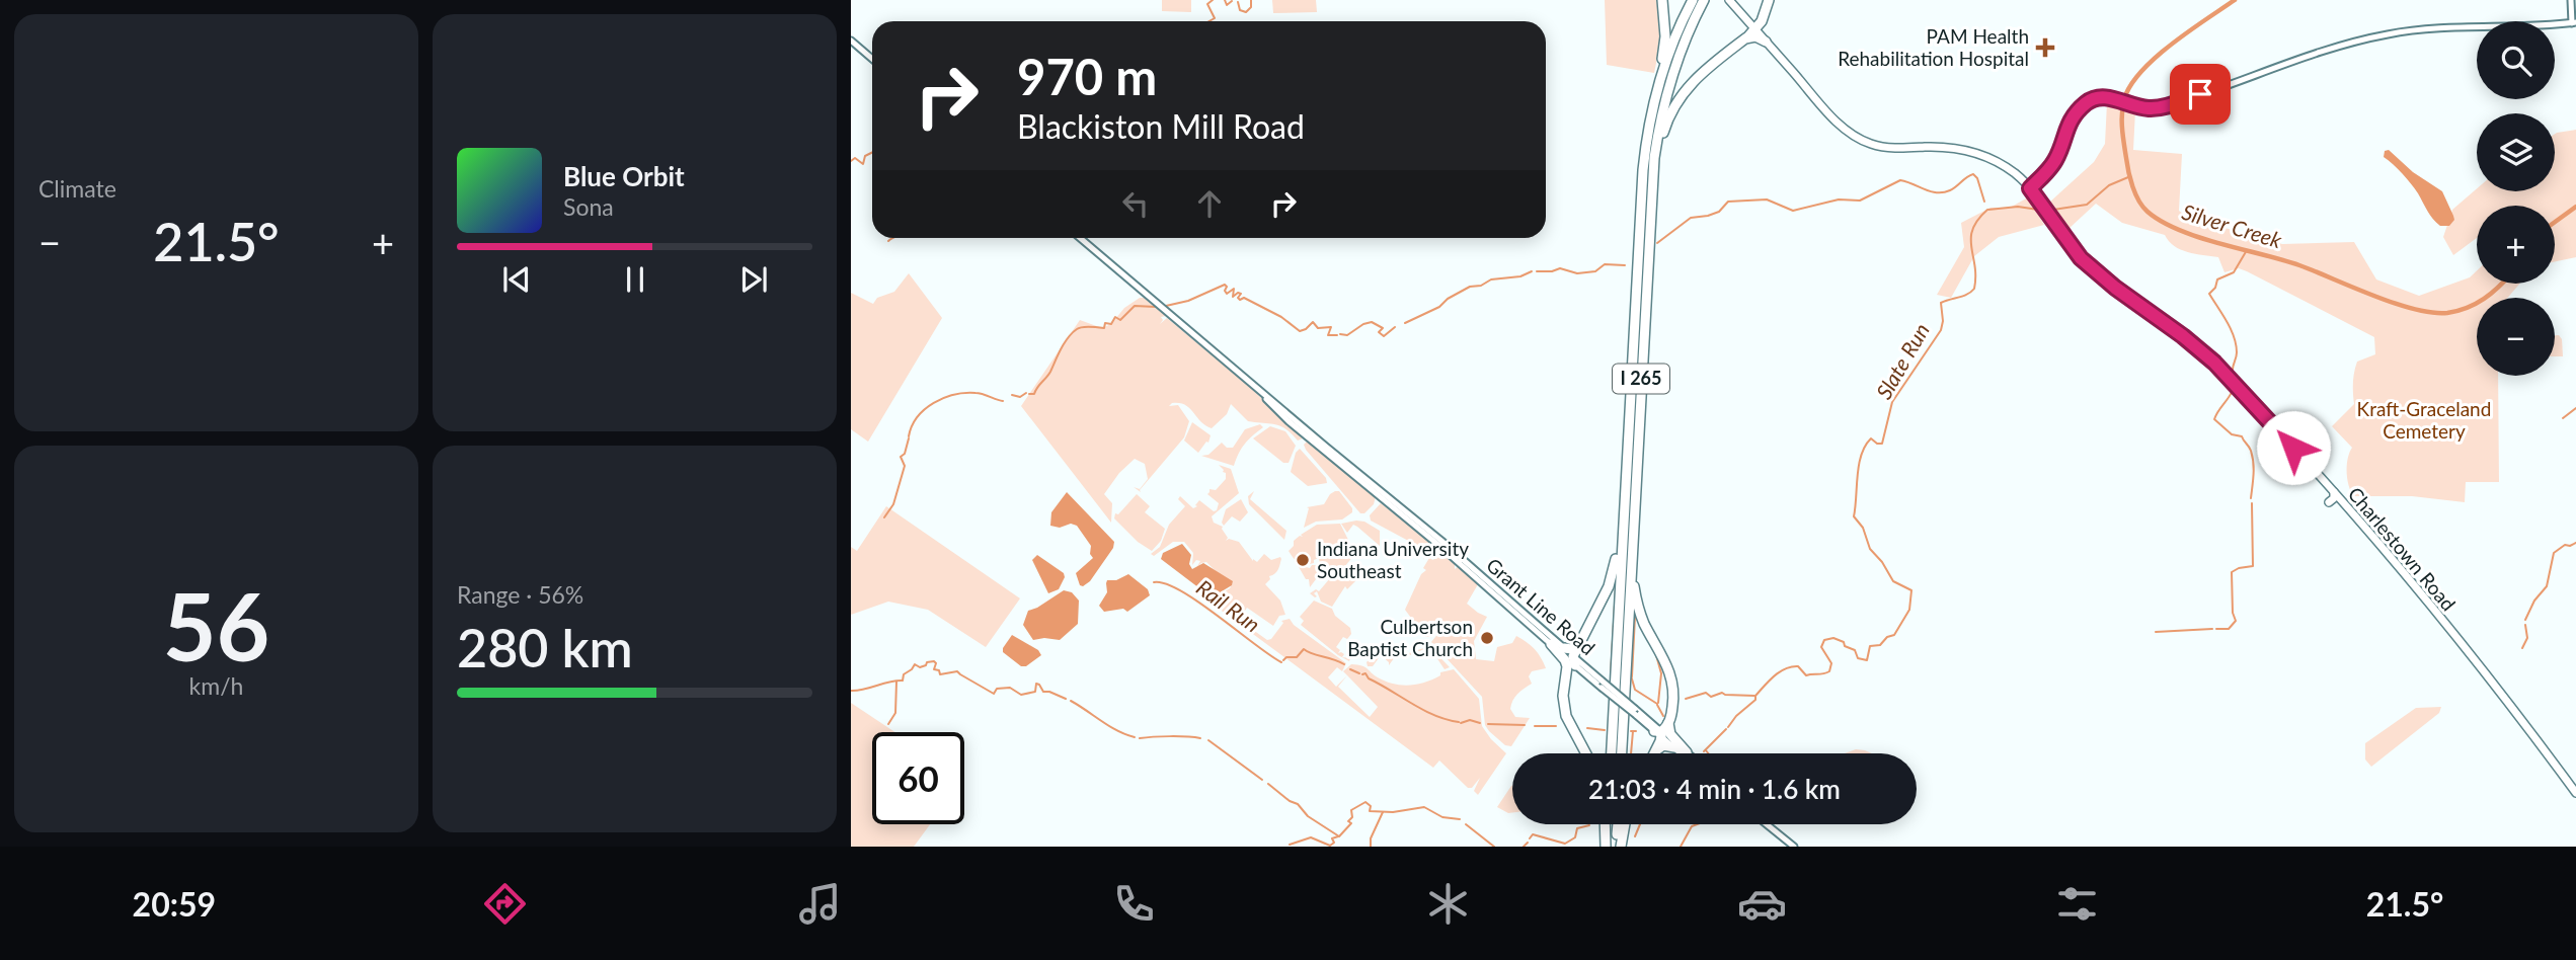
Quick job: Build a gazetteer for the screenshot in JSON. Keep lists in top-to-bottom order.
{
  "streets": {
    "highway": ["I 265"],
    "main road": ["Charlestown Road", "Grant Line Road"]
  },
  "water": ["Silver Creek", "Slate Run", "Rail Run"],
  "parks": ["Kraft-Graceland Cemetery"],
  "places": {
    "health": ["PAM Health Rehabilitation Hospital"],
    "other": ["Indiana University Southeast", "Culbertson Baptist Church"]
  },
  "page": {
    "tile": [
      "Climate",
      ["56", "km/h"],
      ["Range · 56%", "280 km"]
    ],
    "map_buttons": ["+", "−"],
    "turn": ["970 m", "Blackiston Mill Road"],
    "song": ["Blue Orbit", "Sona"],
    "heat": ["−", "21.5°", "+"],
    "limit": "60",
    "trip": "21:03 · 4 min · 1.6 km",
    "tabs": ["20:59", "21.5°"]
  }
}
